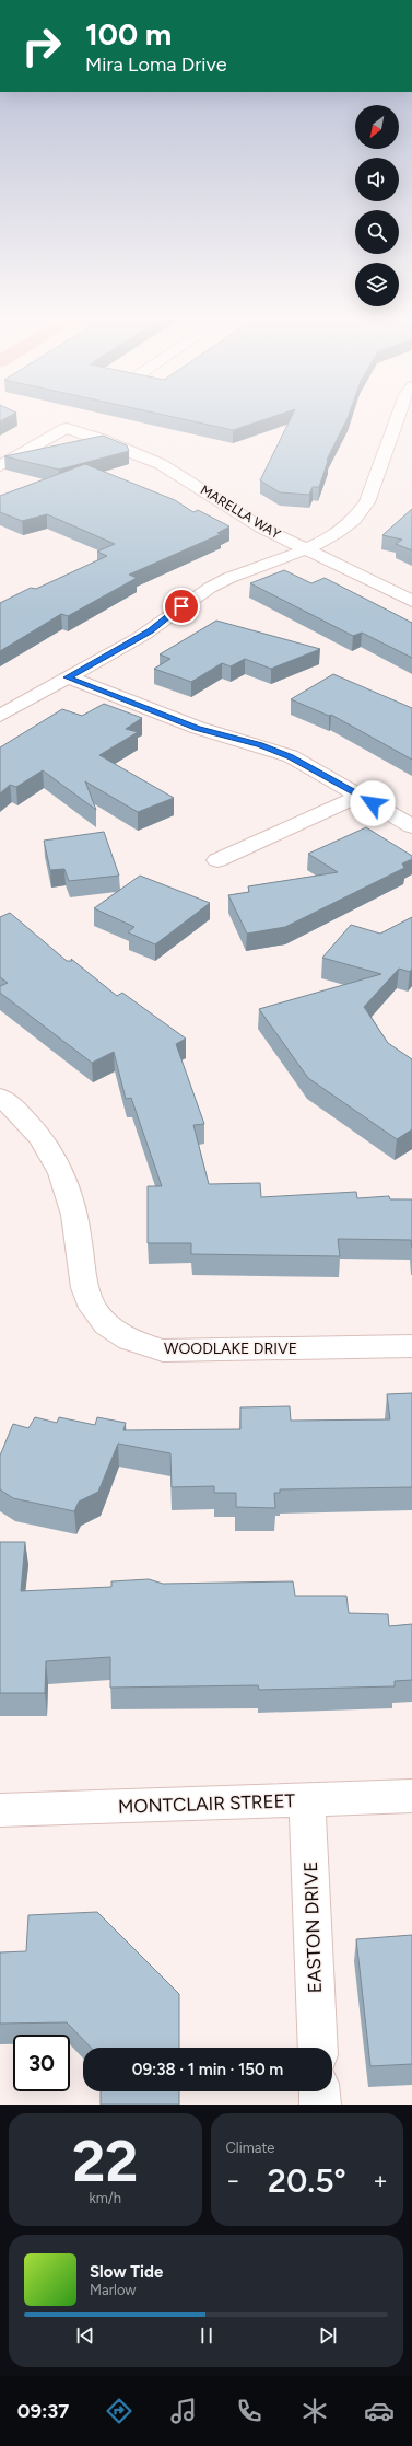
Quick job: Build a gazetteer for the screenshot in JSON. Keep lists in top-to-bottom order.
{
  "streets": {
    "street": [
      "MARELLA WAY",
      "WOODLAKE DRIVE",
      "MONTCLAIR STREET",
      "EASTON DRIVE"
    ]
  },
  "crossings": [
    ["MONTCLAIR STREET", "EASTON DRIVE"]
  ],
  "north": "bottom left",
  "page": {
    "turn": ["100 m", "Mira Loma Drive"],
    "limit": "30",
    "trip": "09:38 · 1 min · 150 m",
    "tile": [
      ["22", "km/h"],
      "Climate"
    ],
    "heat": ["−", "20.5°", "+"],
    "song": ["Slow Tide", "Marlow"],
    "tabs": "09:37"
  }
}
